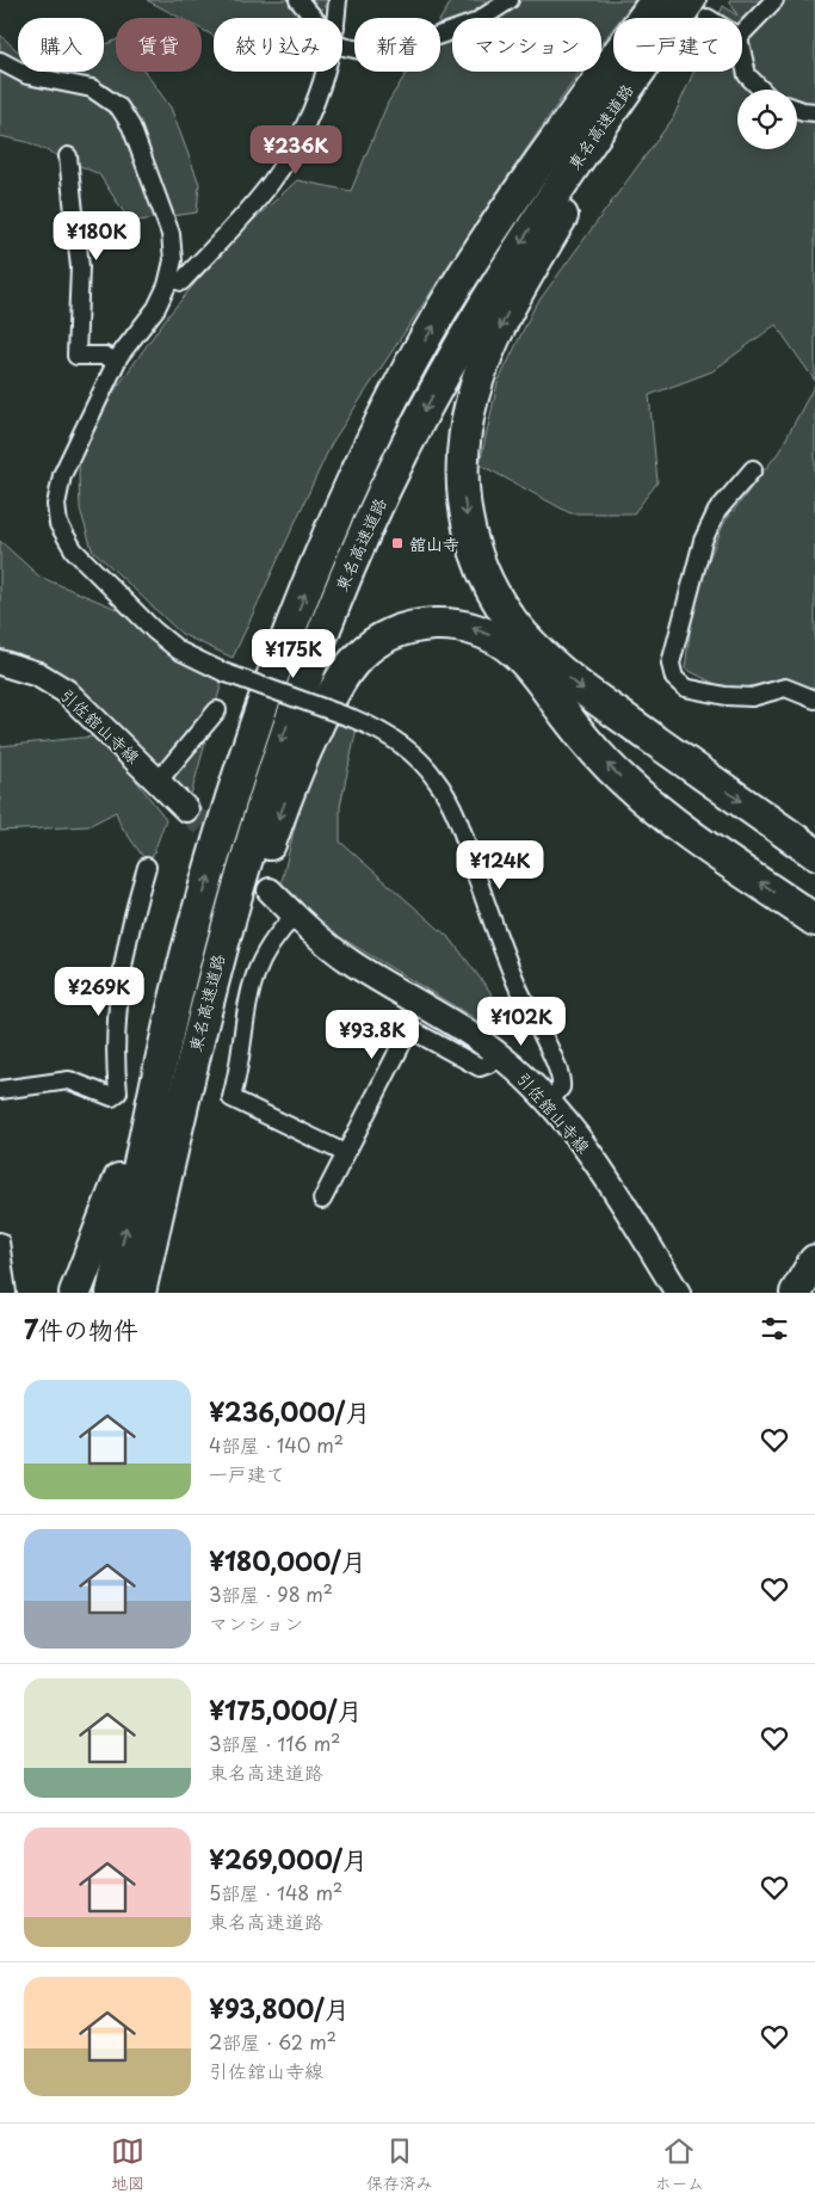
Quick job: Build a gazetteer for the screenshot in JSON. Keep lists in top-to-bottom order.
{
  "streets": {
    "highway": ["東名高速道路"],
    "main road": ["引佐舘山寺線"]
  },
  "places": {
    "transit": ["舘山寺"]
  },
  "page": {
    "chip": [
      "購入",
      "賃貸",
      "絞り込み",
      "新着",
      "マンション",
      "一戸建て"
    ],
    "price": [
      "¥236K",
      "¥180K",
      "¥175K",
      "¥124K",
      "¥269K",
      "¥102K",
      "¥93.8K"
    ],
    "heading": "7件の物件",
    "list": [
      {
        "name": "¥236,000/月",
        "note": "4部屋 · 140 m² · 一戸建て"
      },
      {
        "name": "¥180,000/月",
        "note": "3部屋 · 98 m² · マンション"
      },
      {
        "name": "¥175,000/月",
        "note": "3部屋 · 116 m² · 東名高速道路"
      },
      {
        "name": "¥269,000/月",
        "note": "5部屋 · 148 m² · 東名高速道路"
      },
      {
        "name": "¥93,800/月",
        "note": "2部屋 · 62 m² · 引佐舘山寺線"
      }
    ],
    "tabs": ["地図", "保存済み", "ホーム"]
  }
}
